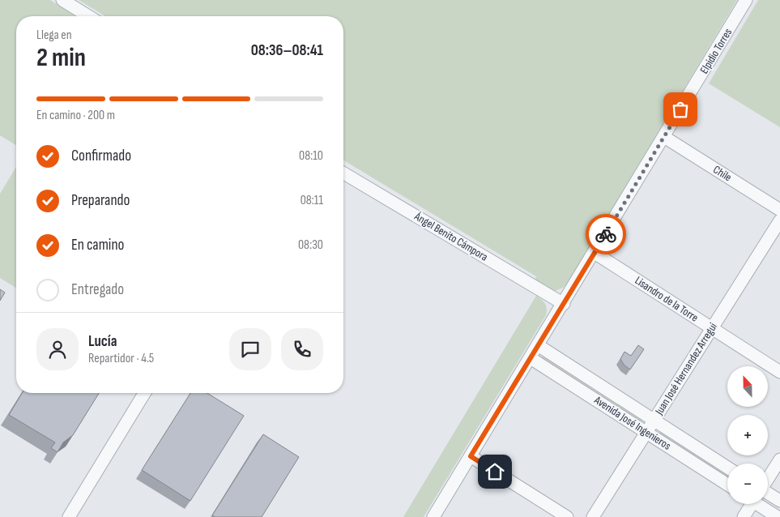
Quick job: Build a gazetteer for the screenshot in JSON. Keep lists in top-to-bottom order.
{
  "streets": {
    "street": [
      "Elpidio Torres",
      "Chile",
      "Ángel Benito Cámpora",
      "Lisandro de la Torre",
      "Juan José Hernandez Arregui",
      "Avenida José Ingenieros"
    ]
  },
  "crossings": [
    ["Elpidio Torres", "Chile"],
    ["Elpidio Torres", "Ángel Benito Cámpora"],
    ["Elpidio Torres", "Lisandro de la Torre"],
    ["Elpidio Torres", "Avenida José Ingenieros"],
    ["Lisandro de la Torre", "Juan José Hernandez Arregui"],
    ["Juan José Hernandez Arregui", "Avenida José Ingenieros"]
  ],
  "north": "top",
  "page": {
    "heading": ["2 min", "Llega en", "08:36–08:41"],
    "panel": ["Lucía", "Repartidor · 4.5"],
    "bar": "En camino · 200 m",
    "list": [
      ["Confirmado", "08:10"],
      ["Preparando", "08:11"],
      ["En camino", "08:30"],
      "Entregado"
    ],
    "map_buttons": ["+", "−"]
  }
}
